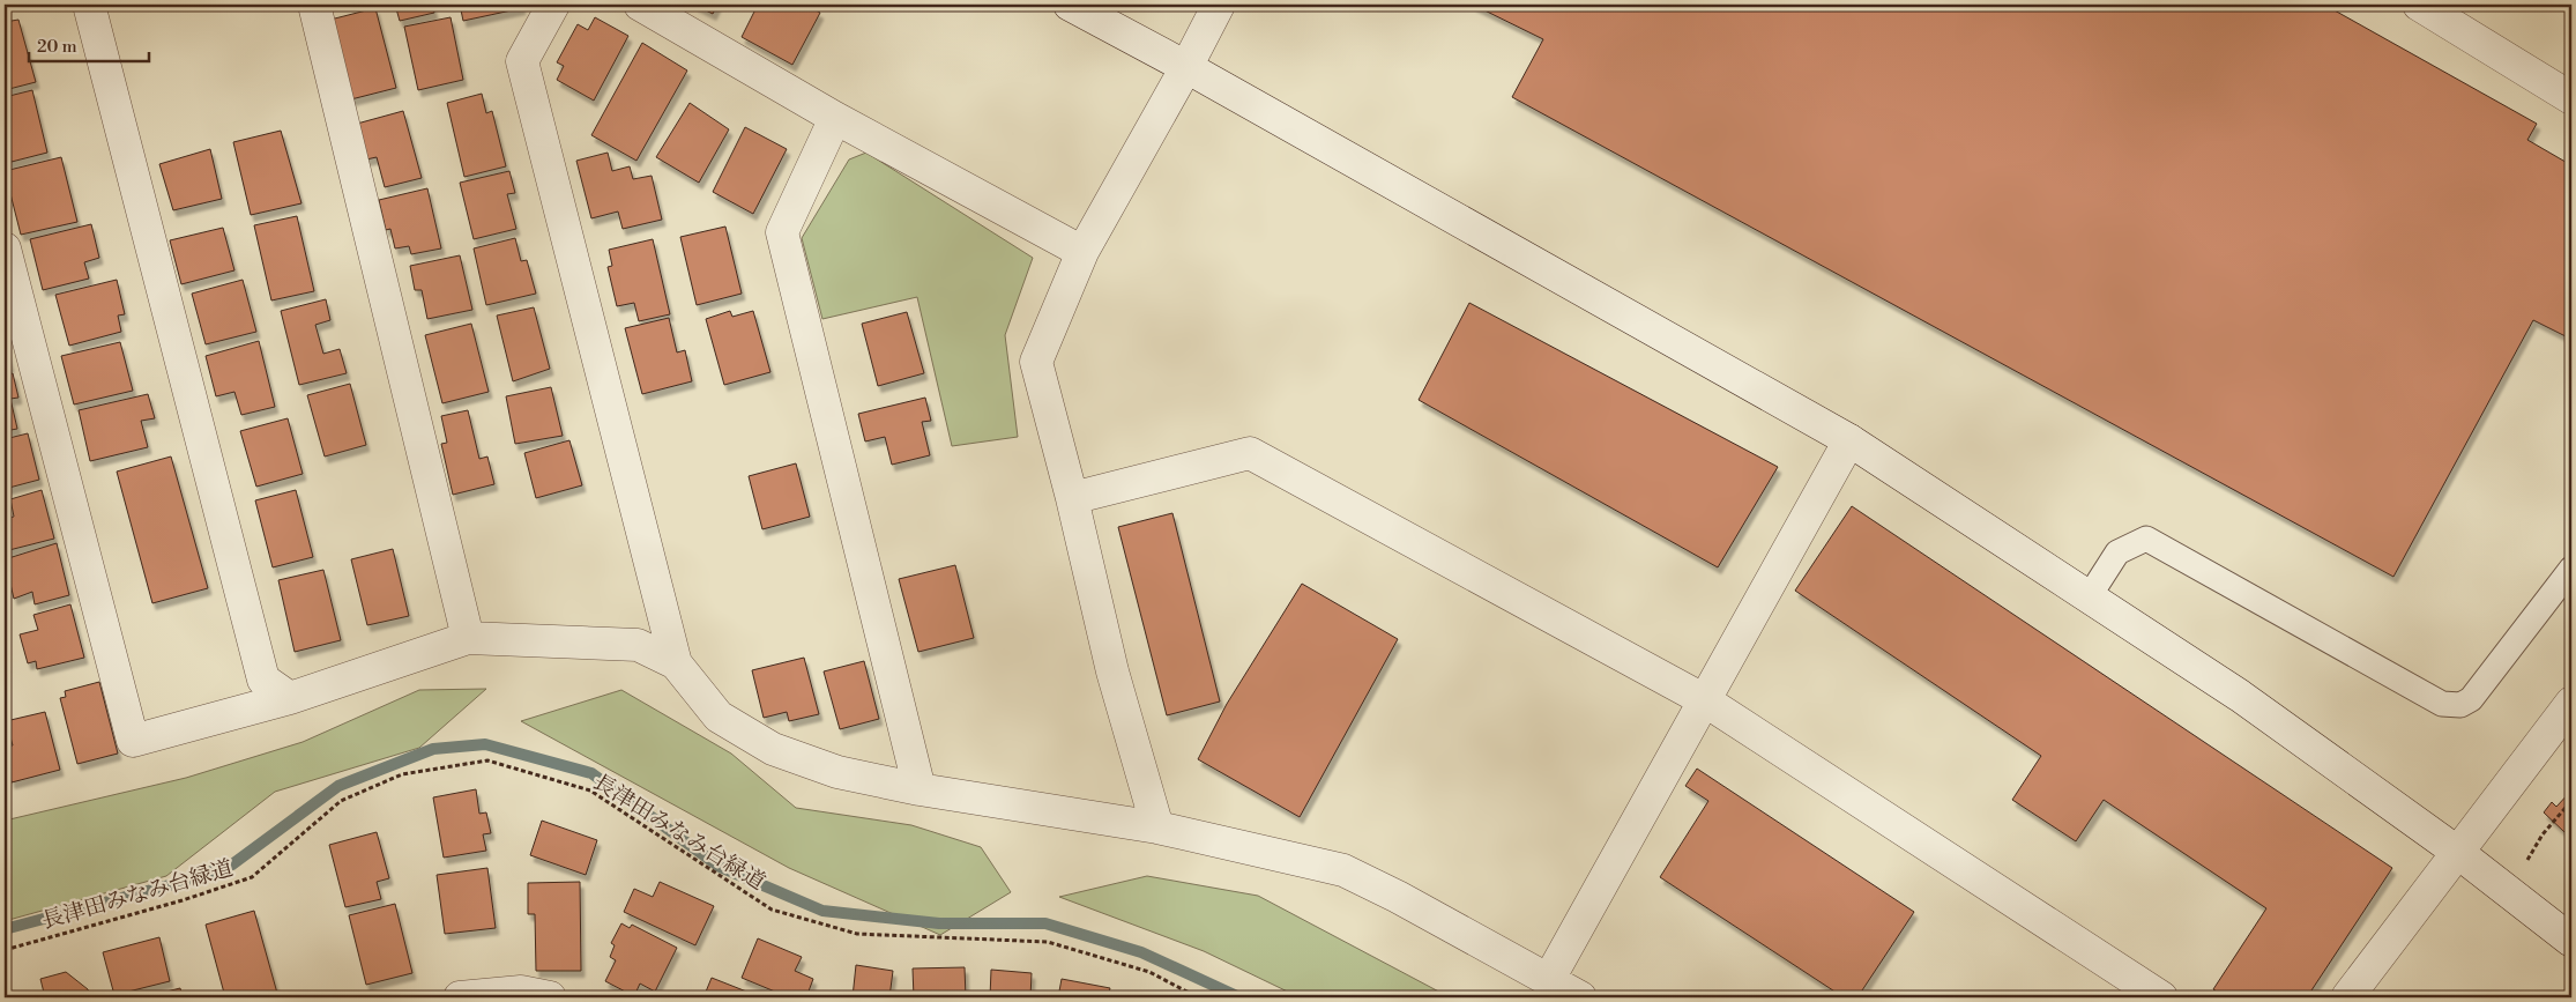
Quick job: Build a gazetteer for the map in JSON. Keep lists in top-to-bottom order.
{
  "streets": {
    "path": ["長津田みなみ台緑道"]
  },
  "scale_bar": "20 m"
}
